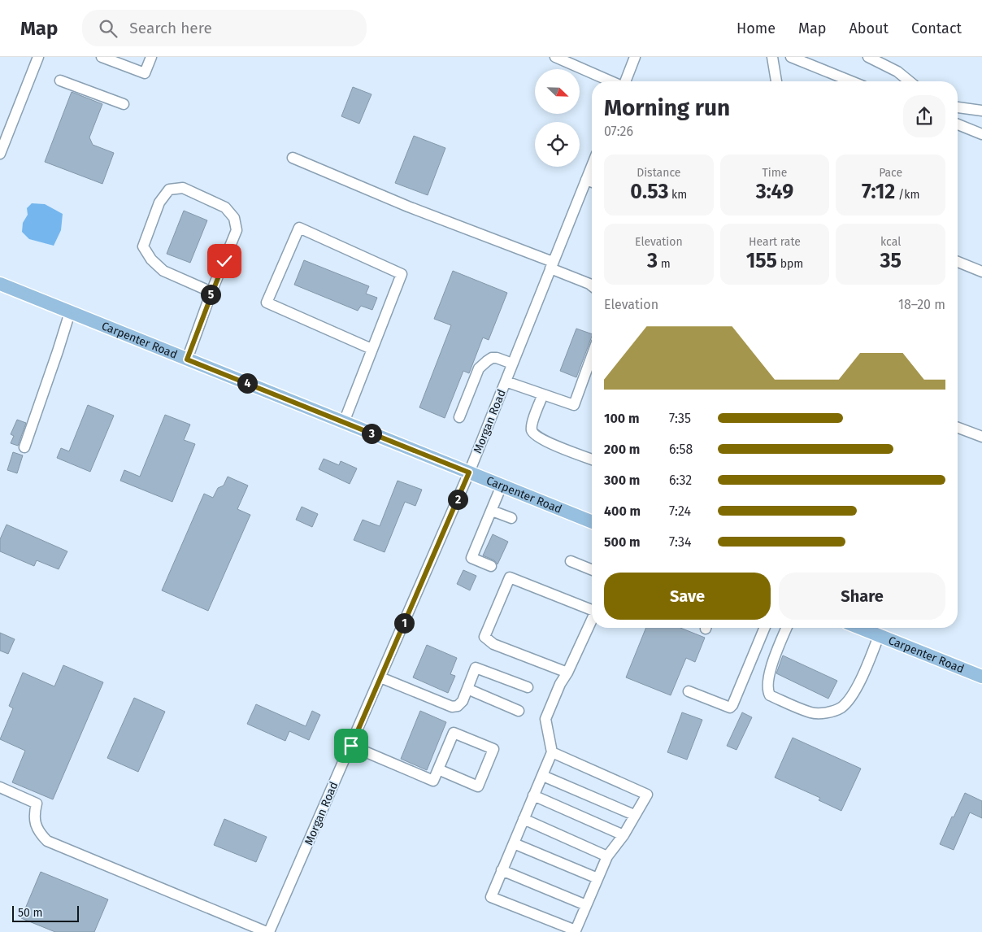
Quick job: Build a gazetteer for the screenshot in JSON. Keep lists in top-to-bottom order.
{
  "streets": {
    "main road": ["Carpenter Road"],
    "street": ["Morgan Road"]
  },
  "crossings": [
    ["Carpenter Road", "Morgan Road"]
  ],
  "scale_bar": "50 m",
  "north": "bottom right",
  "page": {
    "header": "Map",
    "search": "Search here",
    "nav": [
      "Home",
      "Map",
      "About",
      "Contact"
    ],
    "heading": ["Morning run", "07:26"],
    "stats": [
      ["Distance", "0.53 km"],
      ["Time", "3:49"],
      ["Pace", "7:12 /km"],
      ["Elevation", "3 m"],
      ["Heart rate", "155 bpm"],
      ["kcal", "35"]
    ],
    "pins": [
      "5",
      "4",
      "3",
      "2",
      "1"
    ],
    "chart": ["Elevation", "18–20 m"],
    "list": [
      {
        "name": "100 m",
        "note": "7:35"
      },
      {
        "name": "200 m",
        "note": "6:58"
      },
      {
        "name": "300 m",
        "note": "6:32"
      },
      {
        "name": "400 m",
        "note": "7:24"
      },
      {
        "name": "500 m",
        "note": "7:34"
      }
    ],
    "buttons": ["Save", "Share"],
    "scale": "50 m"
  }
}
